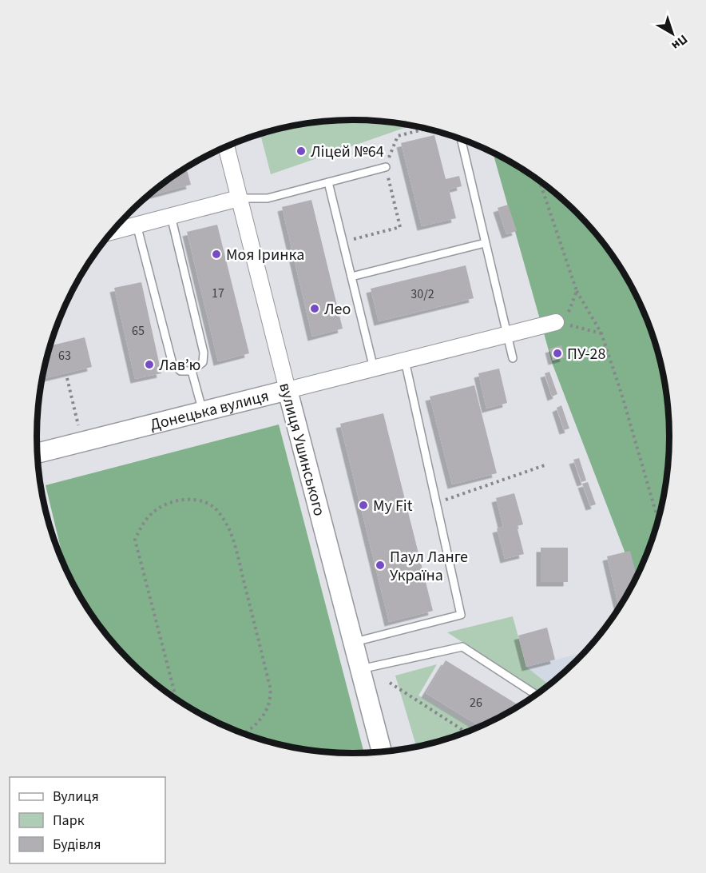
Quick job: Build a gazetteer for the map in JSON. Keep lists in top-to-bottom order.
{
  "streets": {
    "street": ["Донецька вулиця", "вулиця Ушинського"]
  },
  "crossings": [
    ["Донецька вулиця", "вулиця Ушинського"]
  ],
  "places": [
    "Ліцей №64",
    "Моя Іринка",
    "Лео",
    "ПУ-28",
    "Лав’ю",
    "My Fit",
    "Паул Ланге Україна"
  ],
  "house_numbers": [
    "17",
    "30/2",
    "65",
    "63",
    "26"
  ],
  "legend": ["Вулиця", "Парк", "Будівля"],
  "north": "bottom right"
}
